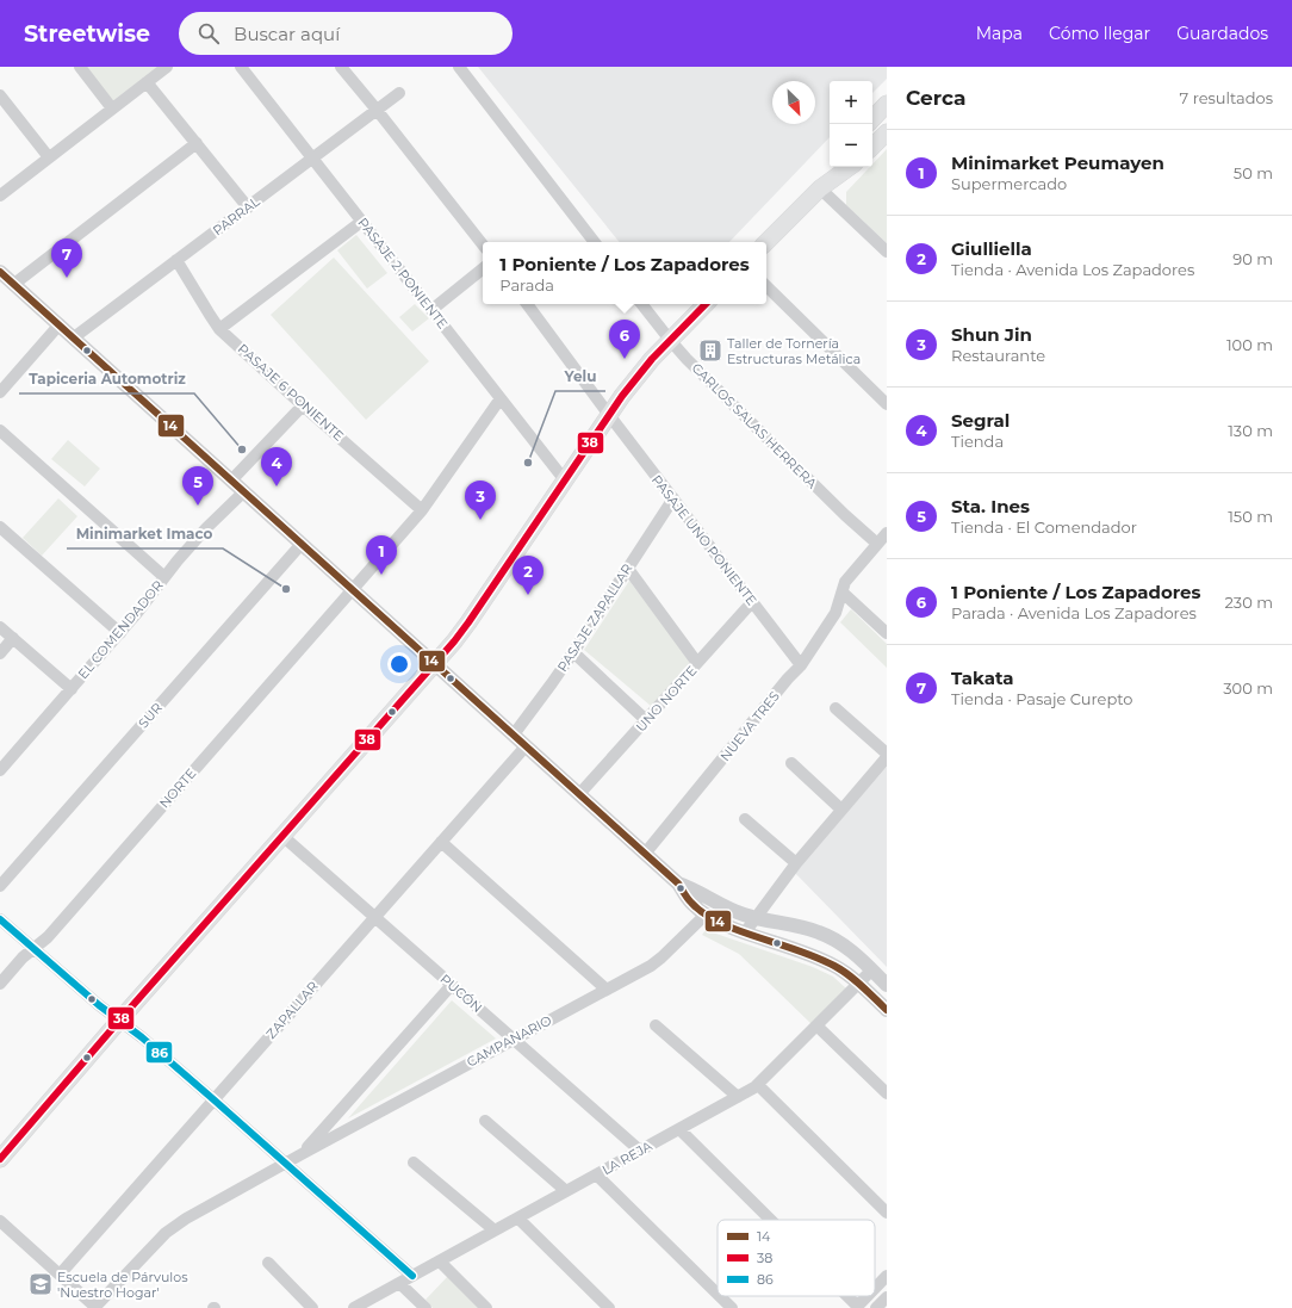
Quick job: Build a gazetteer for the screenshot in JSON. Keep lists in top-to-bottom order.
{
  "streets": {
    "street": [
      "PARRAL",
      "PASAJE 2 PONIENTE",
      "PASAJE 6 PONIENTE",
      "CARLOS SALAS HERRERA",
      "PASAJE UNO PONIENTE",
      "PASAJE ZAPALLAR",
      "EL COMENDADOR",
      "UNO NORTE",
      "SUR",
      "NUEVA TRES",
      "NORTE",
      "PUCÓN",
      "ZAPALLAR",
      "CAMPANARIO",
      "LA REJA"
    ]
  },
  "crossings": [
    ["PARRAL", "PASAJE 2 PONIENTE"],
    ["PARRAL", "PASAJE 6 PONIENTE"],
    ["PASAJE 2 PONIENTE", "NORTE"],
    ["PASAJE 6 PONIENTE", "NORTE"],
    ["CARLOS SALAS HERRERA", "NUEVA TRES"],
    ["PASAJE UNO PONIENTE", "PASAJE ZAPALLAR"],
    ["PASAJE UNO PONIENTE", "UNO NORTE"],
    ["PASAJE UNO PONIENTE", "NUEVA TRES"],
    ["PUCÓN", "ZAPALLAR"],
    ["PUCÓN", "CAMPANARIO"],
    ["PUCÓN", "LA REJA"]
  ],
  "places": {
    "building": ["Taller de Tornería Estructuras Metálica"],
    "other": ["Tapiceria Automotriz", "Yelu", "Minimarket Imaco"],
    "school or university": ["Escuela de Párvulos 'Nuestro Hogar'"]
  },
  "lines": ["transit line 14", "transit line 38", "transit line 86"],
  "legend": ["14", "38", "86"],
  "north": "bottom right",
  "page": {
    "header": "Streetwise",
    "search": "Buscar aquí",
    "nav": ["Mapa", "Cómo llegar", "Guardados"],
    "heading": ["Cerca", "7 resultados"],
    "map_buttons": ["+", "−"],
    "list": [
      {
        "mark": "1",
        "name": "Minimarket Peumayen",
        "note": "Supermercado",
        "value": "50 m"
      },
      {
        "mark": "2",
        "name": "Giulliella",
        "note": "Tienda · Avenida Los Zapadores",
        "value": "90 m"
      },
      {
        "mark": "3",
        "name": "Shun Jin",
        "note": "Restaurante",
        "value": "100 m"
      },
      {
        "mark": "4",
        "name": "Segral",
        "note": "Tienda",
        "value": "130 m"
      },
      {
        "mark": "5",
        "name": "Sta. Ines",
        "note": "Tienda · El Comendador",
        "value": "150 m"
      },
      {
        "mark": "6",
        "name": "1 Poniente / Los Zapadores",
        "note": "Parada · Avenida Los Zapadores",
        "value": "230 m"
      },
      {
        "mark": "7",
        "name": "Takata",
        "note": "Tienda · Pasaje Curepto",
        "value": "300 m"
      }
    ],
    "pins": [
      "7",
      "6",
      "4",
      "5",
      "3",
      "1",
      "2"
    ],
    "popup": ["1 Poniente / Los Zapadores", "Parada"]
  }
}
